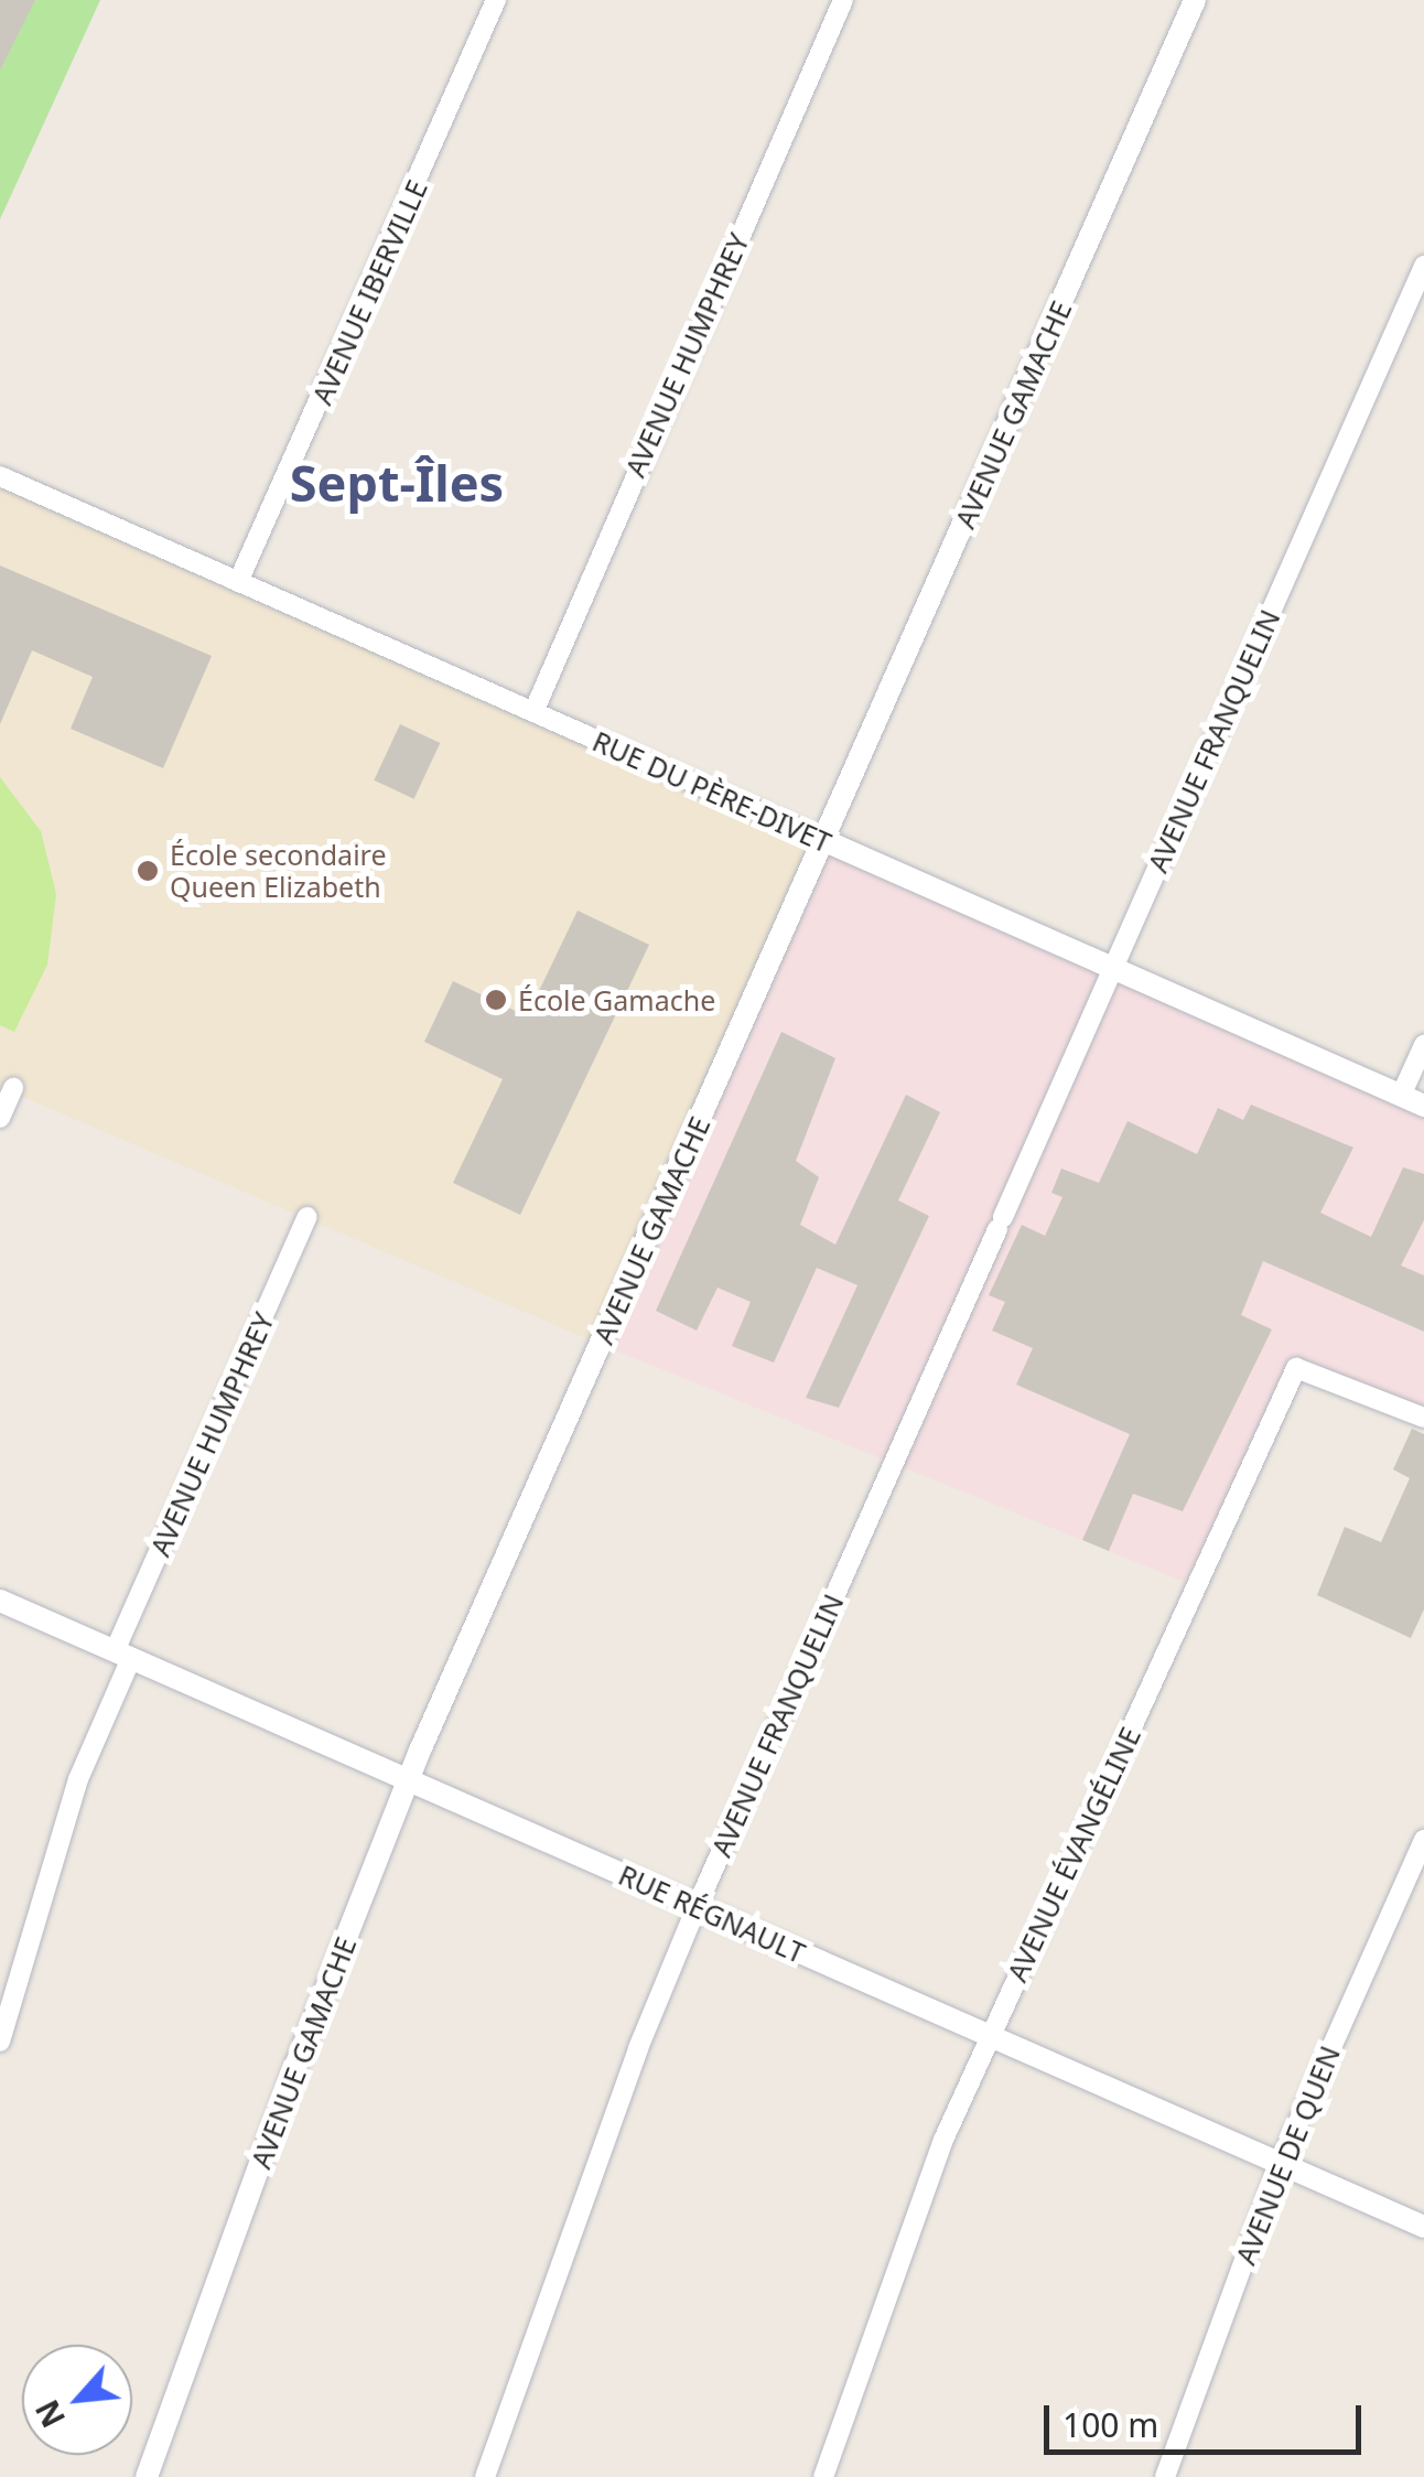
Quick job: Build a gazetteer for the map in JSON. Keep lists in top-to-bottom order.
{
  "streets": {
    "street": [
      "AVENUE IBERVILLE",
      "AVENUE HUMPHREY",
      "AVENUE GAMACHE",
      "AVENUE FRANQUELIN",
      "RUE DU PÈRE-DIVET",
      "AVENUE ÉVANGÉLINE",
      "RUE RÉGNAULT",
      "AVENUE DE QUEN"
    ]
  },
  "crossings": [
    ["AVENUE IBERVILLE", "RUE DU PÈRE-DIVET"],
    ["AVENUE HUMPHREY", "RUE DU PÈRE-DIVET"],
    ["AVENUE HUMPHREY", "RUE RÉGNAULT"],
    ["AVENUE GAMACHE", "RUE DU PÈRE-DIVET"],
    ["AVENUE GAMACHE", "RUE RÉGNAULT"],
    ["AVENUE FRANQUELIN", "RUE DU PÈRE-DIVET"],
    ["AVENUE FRANQUELIN", "RUE RÉGNAULT"],
    ["AVENUE ÉVANGÉLINE", "RUE RÉGNAULT"],
    ["RUE RÉGNAULT", "AVENUE DE QUEN"]
  ],
  "districts": ["Sept-Îles"],
  "places": ["École secondaire Queen Elizabeth", "École Gamache"],
  "scale_bar": "100 m",
  "north": "bottom left"
}
